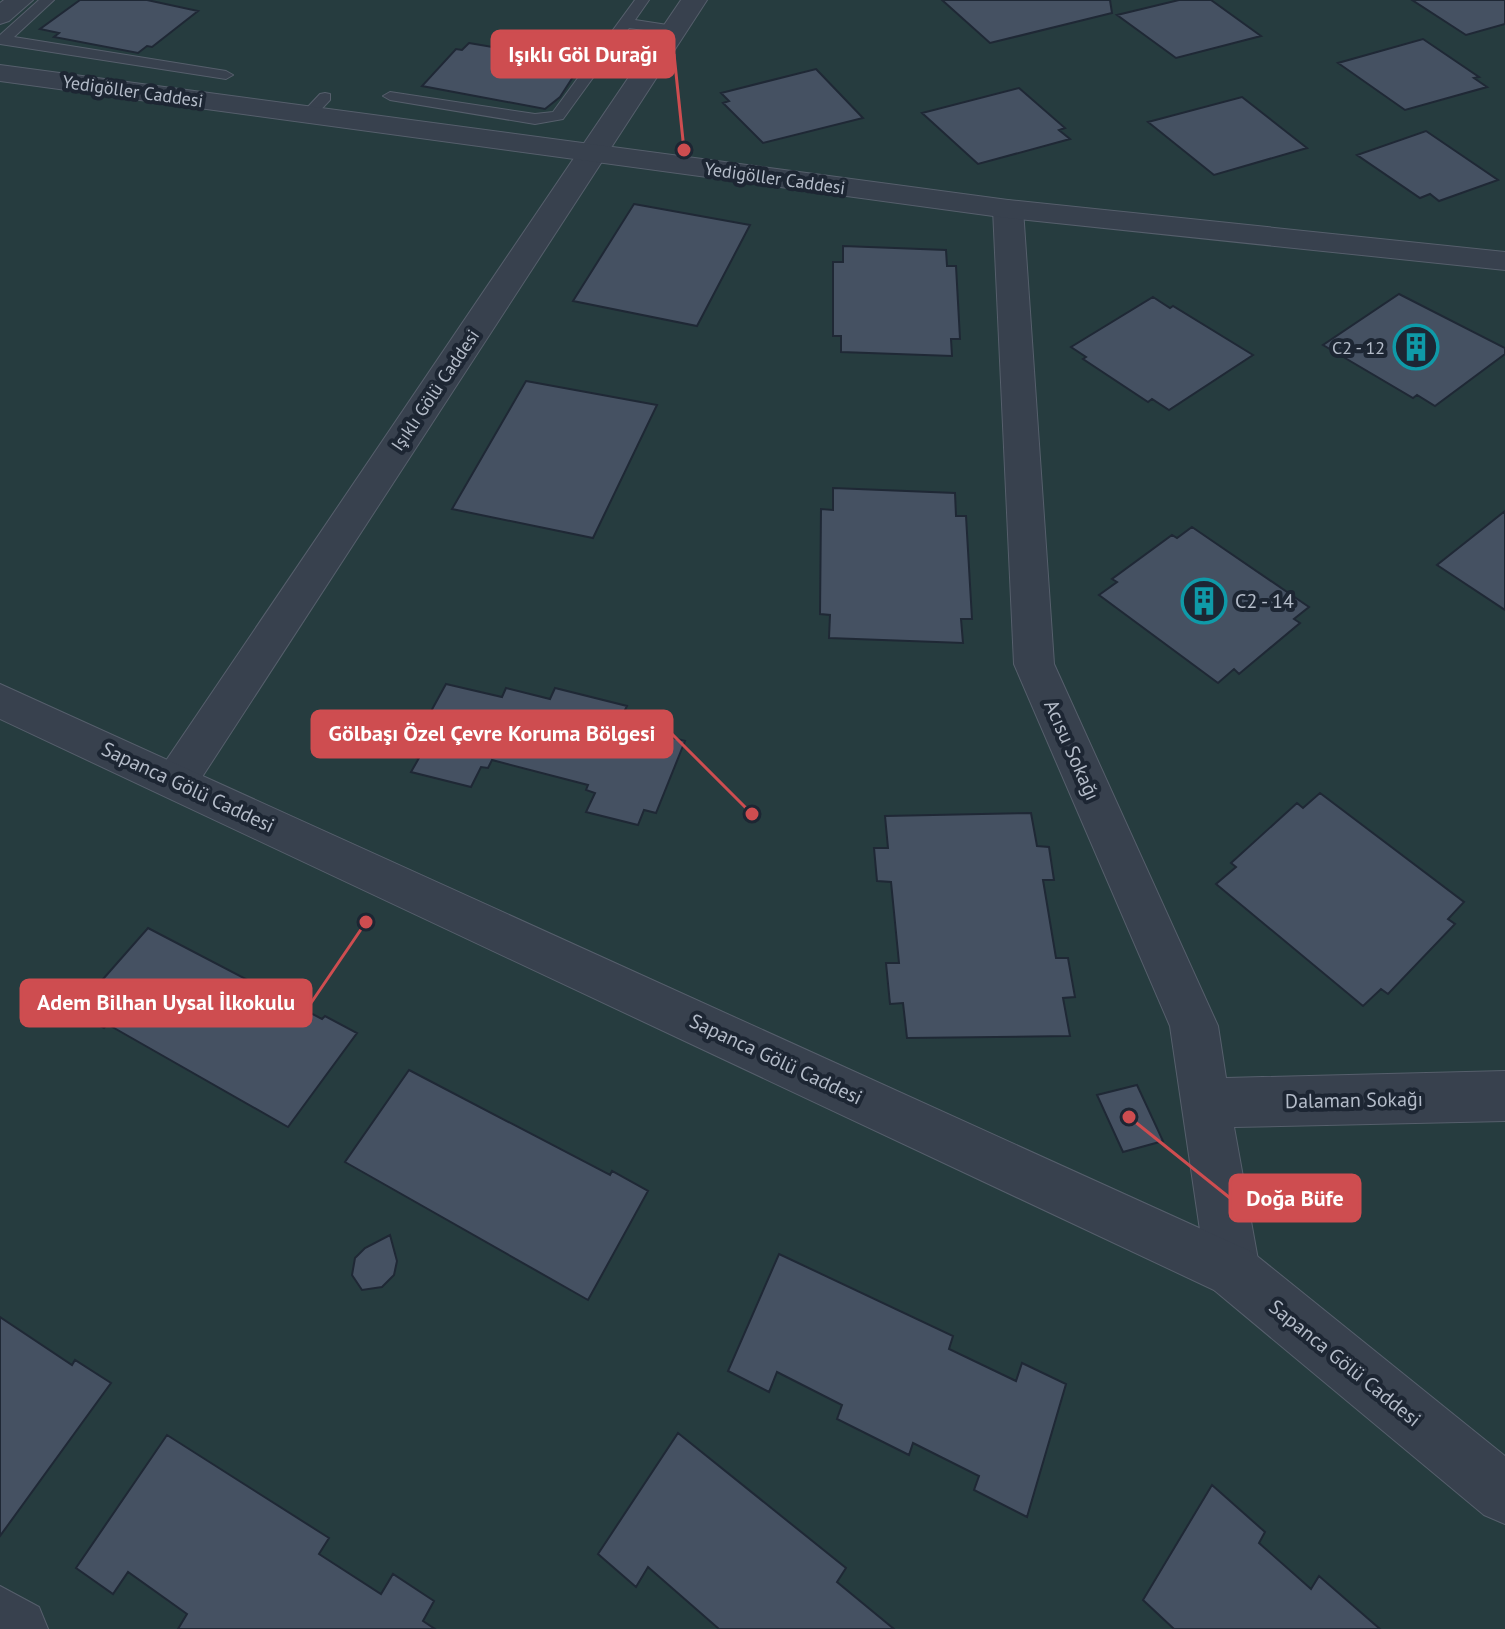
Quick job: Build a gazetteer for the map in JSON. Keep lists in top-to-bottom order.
{
  "streets": {
    "street": [
      "Yedigöller Caddesi",
      "Işıklı Gölü Caddesi",
      "Acısu Sokağı",
      "Sapanca Gölü Caddesi",
      "Dalaman Sokağı"
    ]
  },
  "crossings": [
    ["Yedigöller Caddesi", "Işıklı Gölü Caddesi"],
    ["Yedigöller Caddesi", "Acısu Sokağı"],
    ["Işıklı Gölü Caddesi", "Sapanca Gölü Caddesi"],
    ["Acısu Sokağı", "Sapanca Gölü Caddesi"],
    ["Acısu Sokağı", "Dalaman Sokağı"]
  ],
  "places": {
    "other": [
      "Işıklı Göl Durağı",
      "Gölbaşı Özel Çevre Koruma Bölgesi",
      "Adem Bilhan Uysal İlkokulu",
      "Doğa Büfe"
    ],
    "building": ["C2 - 12", "C2 - 14"]
  }
}
